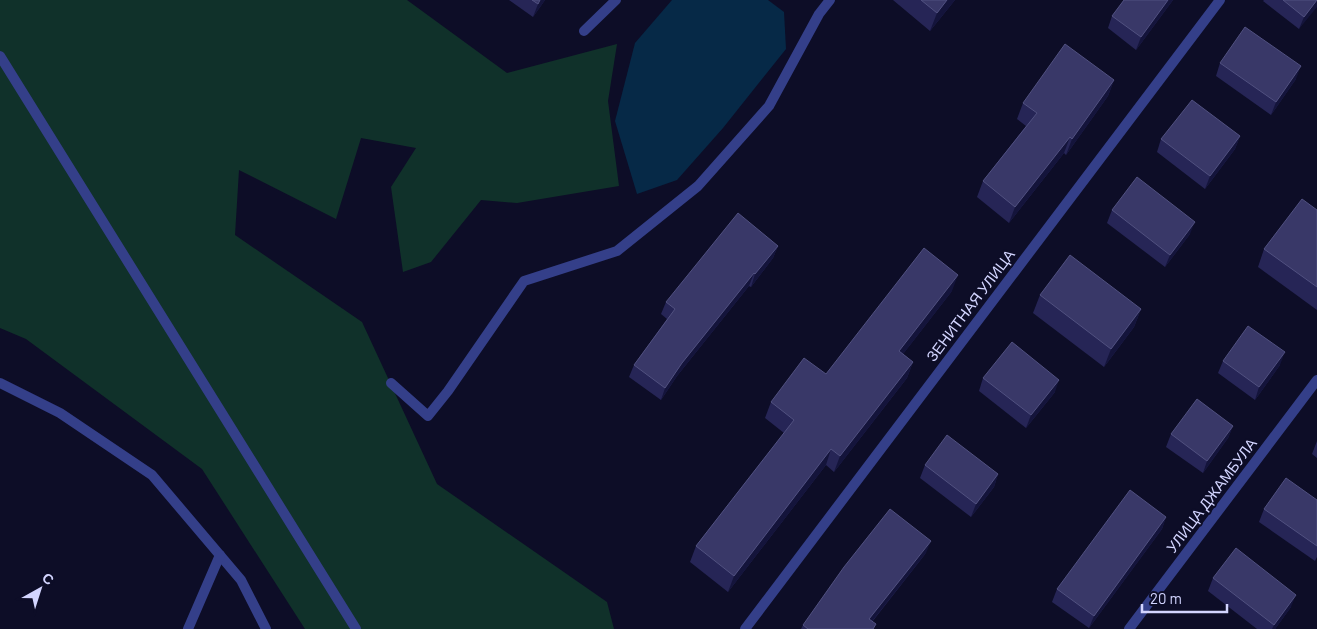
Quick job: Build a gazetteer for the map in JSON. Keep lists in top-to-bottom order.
{
  "streets": {
    "street": ["ЗЕНИТНАЯ УЛИЦА", "УЛИЦА ДЖАМБУЛА"]
  },
  "scale_bar": "20 m",
  "north": "top right"
}
